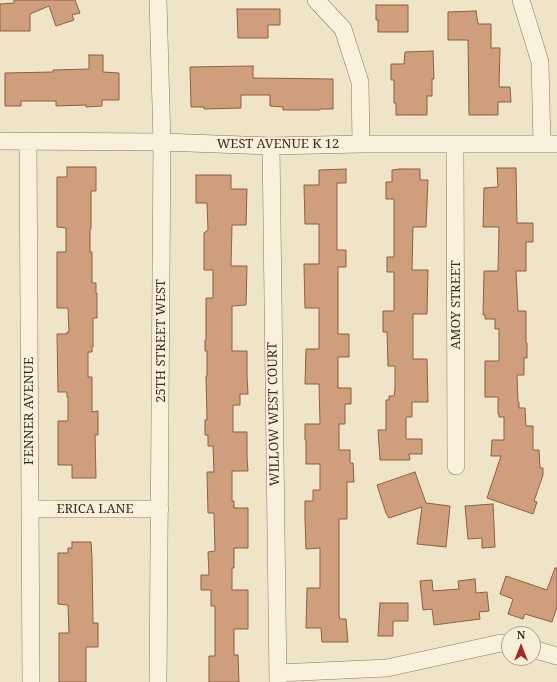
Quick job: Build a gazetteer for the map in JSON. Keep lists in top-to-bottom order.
{
  "streets": {
    "street": [
      "WEST AVENUE K 12",
      "AMOY STREET",
      "25TH STREET WEST",
      "FENNER AVENUE",
      "WILLOW WEST COURT",
      "ERICA LANE"
    ]
  },
  "crossings": [
    ["WEST AVENUE K 12", "AMOY STREET"],
    ["WEST AVENUE K 12", "25TH STREET WEST"],
    ["WEST AVENUE K 12", "FENNER AVENUE"],
    ["WEST AVENUE K 12", "WILLOW WEST COURT"],
    ["25TH STREET WEST", "ERICA LANE"],
    ["FENNER AVENUE", "ERICA LANE"]
  ],
  "north": "top"
}
